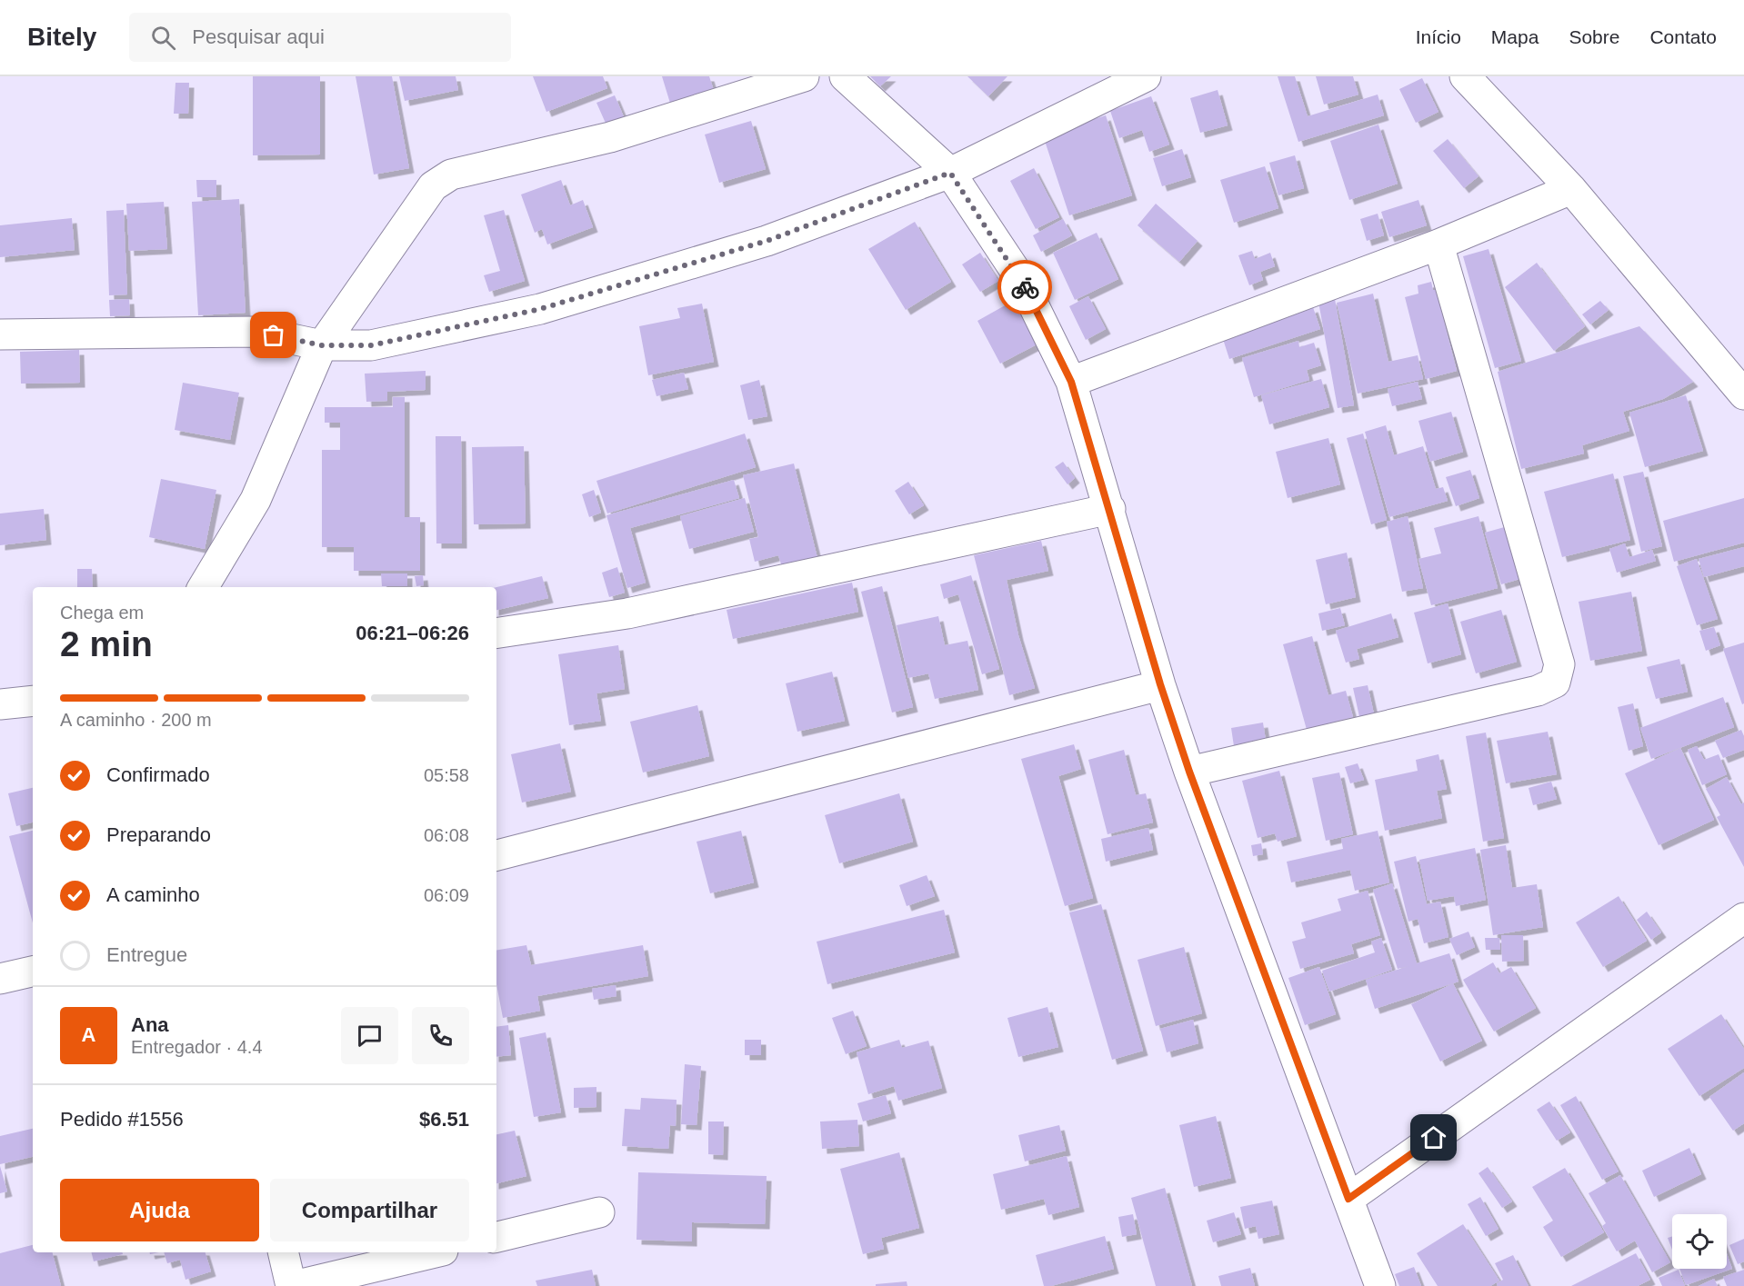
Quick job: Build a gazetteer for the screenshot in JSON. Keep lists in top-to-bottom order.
{
  "page": {
    "header": "Bitely",
    "search": "Pesquisar aqui",
    "nav": [
      "Início",
      "Mapa",
      "Sobre",
      "Contato"
    ],
    "heading": ["2 min", "Chega em", "06:21–06:26"],
    "panel": [
      "Ana",
      "Entregador · 4.4",
      "Pedido #1556",
      "$6.51"
    ],
    "bar": "A caminho · 200 m",
    "list": [
      ["Confirmado", "05:58"],
      ["Preparando", "06:08"],
      ["A caminho", "06:09"],
      "Entregue"
    ],
    "round": "A",
    "buttons": ["Ajuda", "Compartilhar"]
  }
}
